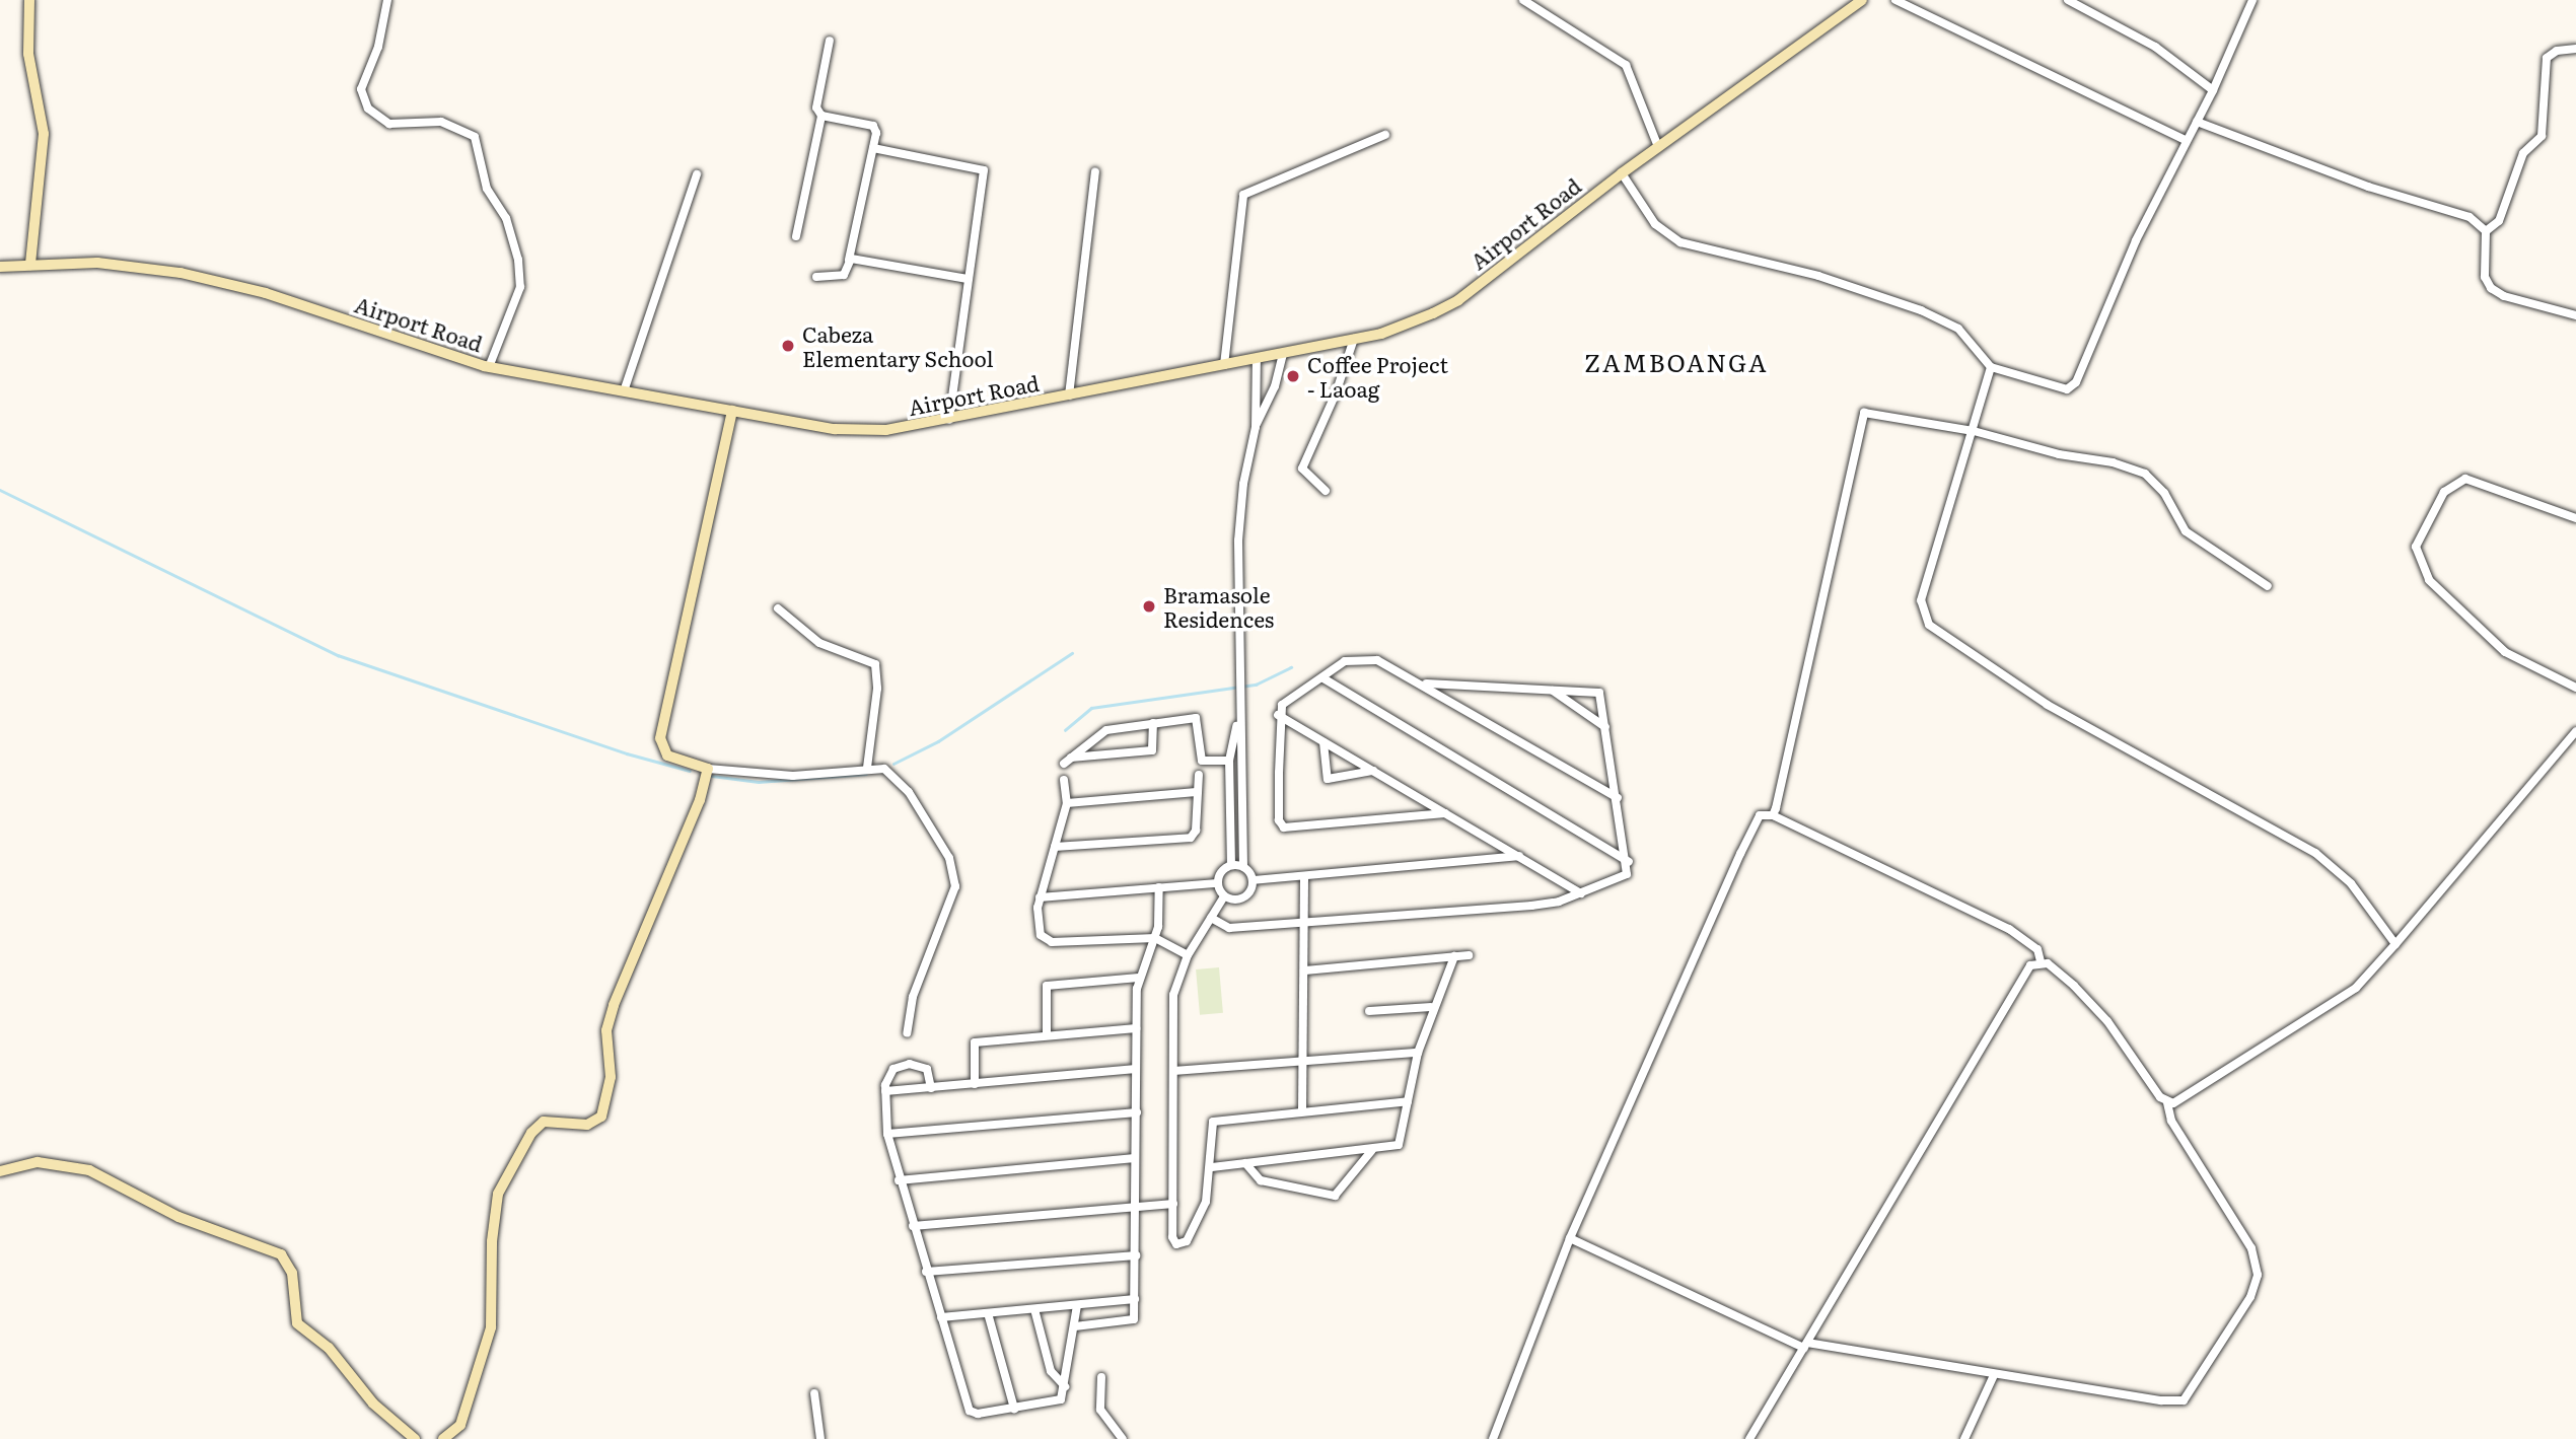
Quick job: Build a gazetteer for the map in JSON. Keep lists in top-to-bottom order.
{
  "streets": {
    "main road": ["Airport Road"]
  },
  "districts": ["ZAMBOANGA"],
  "places": ["Cabeza Elementary School", "Coffee Project - Laoag", "Bramasole Residences"]
}
